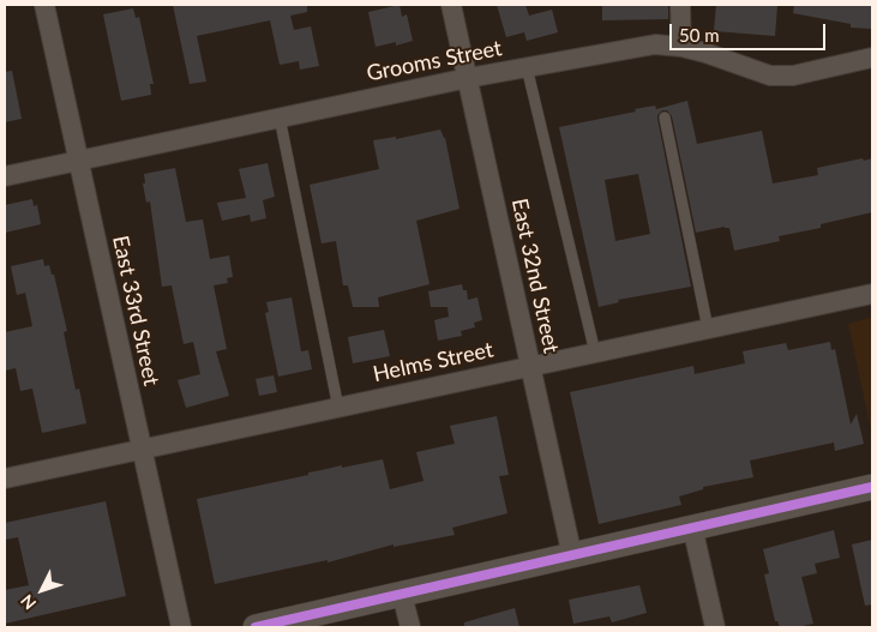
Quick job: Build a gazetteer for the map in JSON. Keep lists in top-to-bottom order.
{
  "streets": {
    "street": [
      "Grooms Street",
      "East 32nd Street",
      "East 33rd Street",
      "Helms Street"
    ]
  },
  "crossings": [
    ["Grooms Street", "East 32nd Street"],
    ["Grooms Street", "East 33rd Street"],
    ["East 32nd Street", "Helms Street"],
    ["East 33rd Street", "Helms Street"]
  ],
  "scale_bar": "50 m",
  "north": "bottom left"
}
